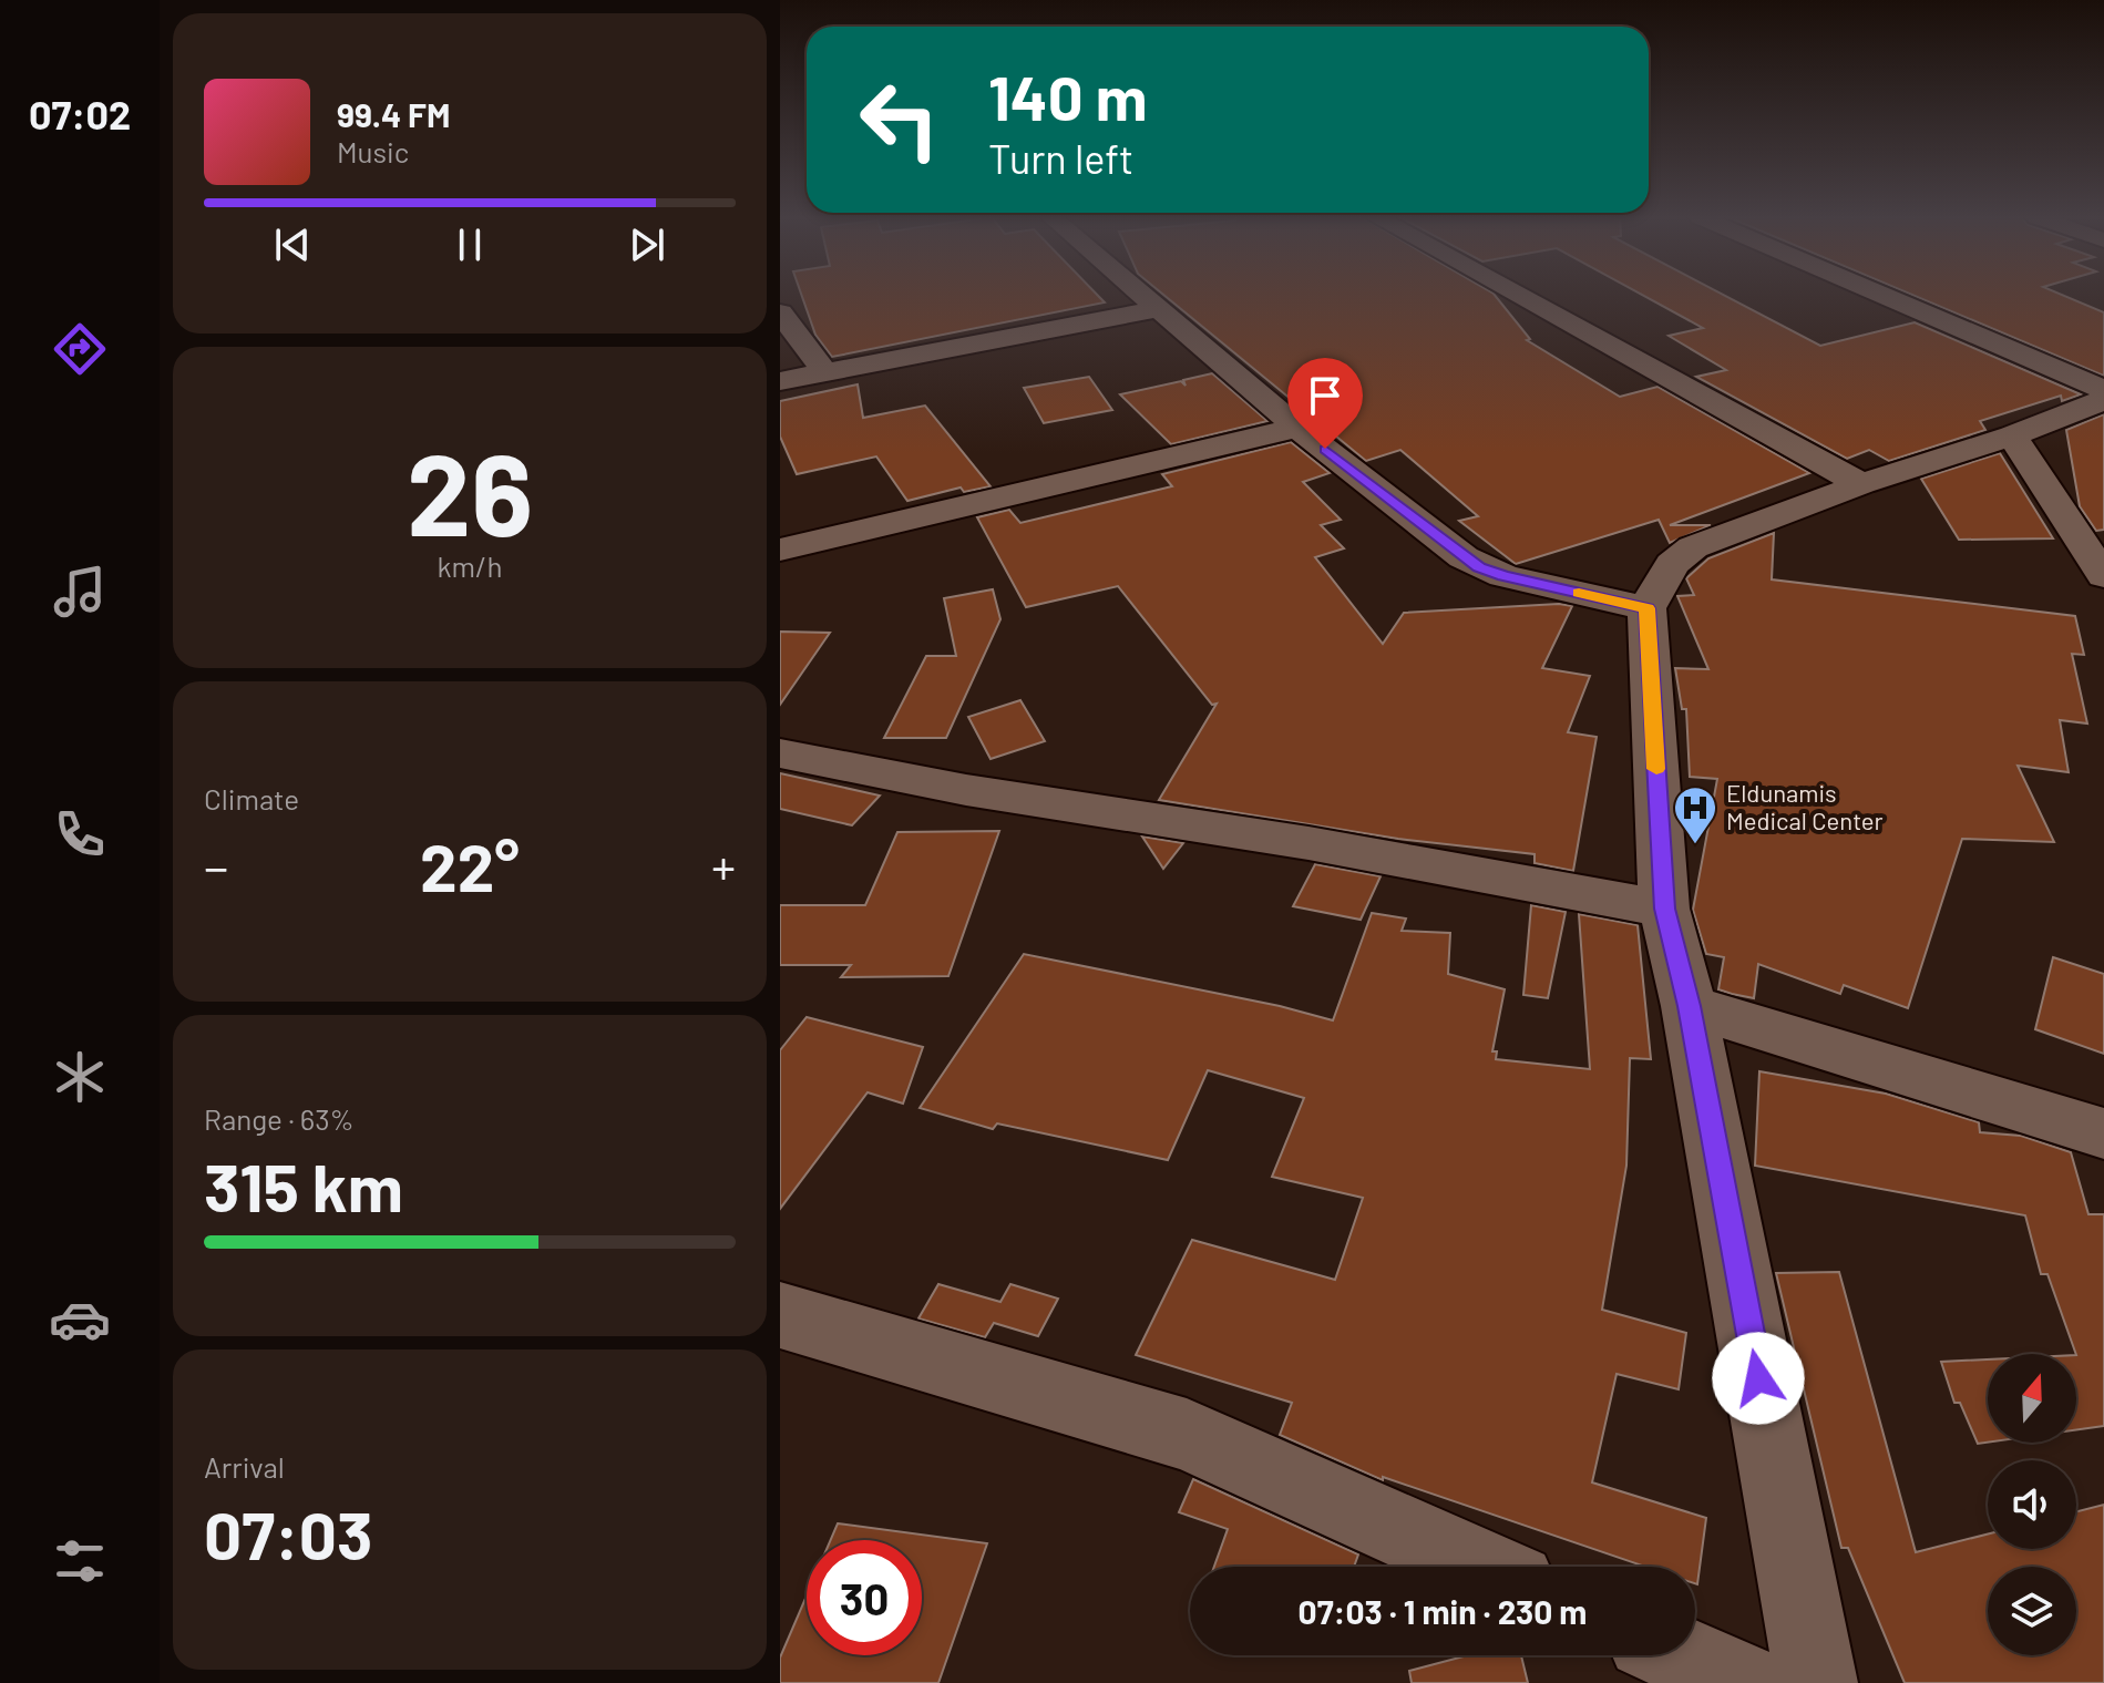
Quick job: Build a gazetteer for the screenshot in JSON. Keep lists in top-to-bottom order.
{
  "places": {
    "hospital": ["Eldunamis Medical Center"]
  },
  "north": "top",
  "page": {
    "tabs": "07:02",
    "turn": ["140 m", "Turn left"],
    "song": ["99.4 FM", "Music"],
    "tile": [
      ["26", "km/h"],
      "Climate",
      ["Range · 63%", "315 km"],
      ["Arrival", "07:03"]
    ],
    "heat": ["−", "22°", "+"],
    "limit": "30",
    "trip": "07:03 · 1 min · 230 m"
  }
}
